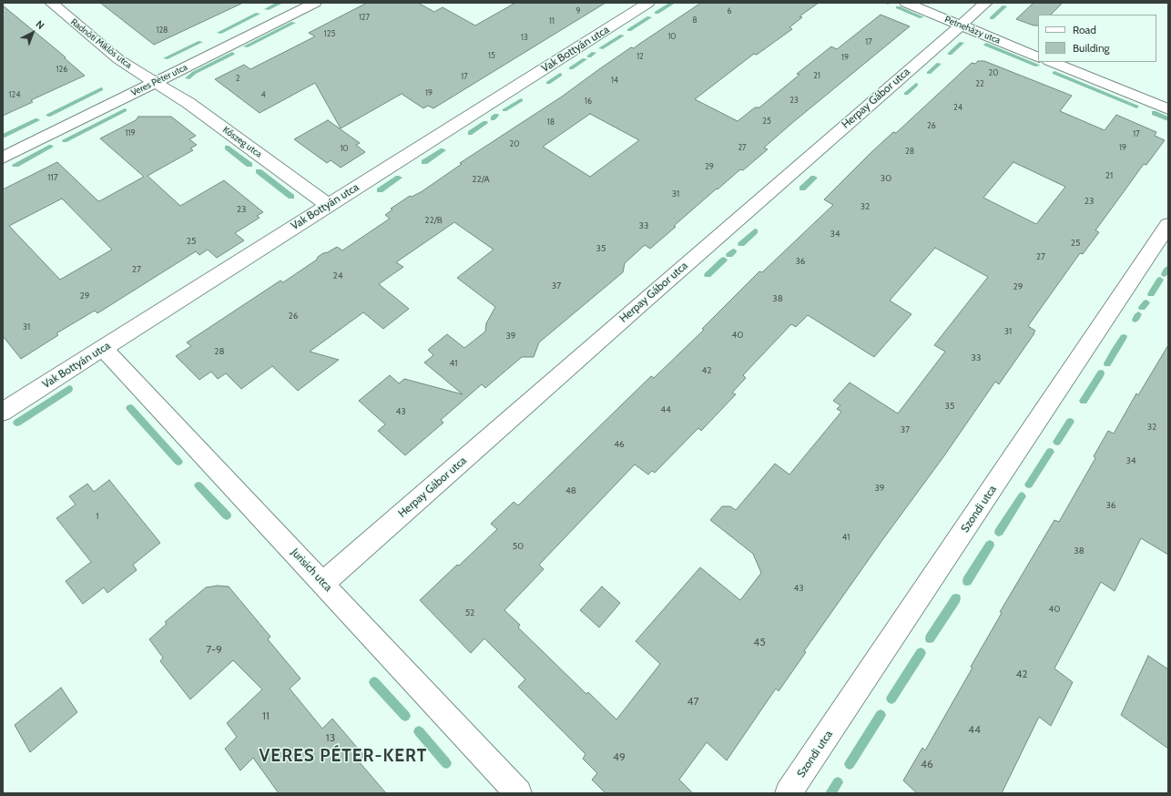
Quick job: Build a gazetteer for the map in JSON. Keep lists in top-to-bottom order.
{
  "streets": {
    "street": [
      "Petneházy utca",
      "Radnóti Miklós utca",
      "Vak Bottyán utca",
      "Veres Péter utca",
      "Herpay Gábor utca",
      "Kőszeg utca",
      "Szondi utca",
      "Jurisich utca"
    ]
  },
  "crossings": [
    ["Petneházy utca", "Herpay Gábor utca"],
    ["Radnóti Miklós utca", "Veres Péter utca"],
    ["Radnóti Miklós utca", "Kőszeg utca"],
    ["Vak Bottyán utca", "Kőszeg utca"],
    ["Vak Bottyán utca", "Jurisich utca"],
    ["Veres Péter utca", "Kőszeg utca"],
    ["Herpay Gábor utca", "Jurisich utca"]
  ],
  "districts": ["VERES PÉTER-KERT"],
  "house_numbers": [
    "9",
    "6",
    "127",
    "8",
    "11",
    "128",
    "125",
    "10",
    "13",
    "17",
    "15",
    "12",
    "19",
    "126",
    "20",
    "21",
    "17",
    "2",
    "14",
    "22",
    "19",
    "124",
    "4",
    "23",
    "16",
    "24",
    "25",
    "18",
    "26",
    "119",
    "17",
    "20",
    "27",
    "19",
    "10",
    "28",
    "29",
    "21",
    "117",
    "30",
    "22/A",
    "31",
    "23",
    "32",
    "23",
    "22/B",
    "33",
    "34",
    "25",
    "25",
    "35",
    "27",
    "36",
    "27",
    "24",
    "37",
    "29",
    "29",
    "38",
    "26",
    "31",
    "31",
    "40",
    "39",
    "28",
    "33",
    "41",
    "42",
    "35",
    "44",
    "43",
    "32",
    "37",
    "46",
    "34",
    "39",
    "48",
    "36",
    "1",
    "41",
    "50",
    "38",
    "43",
    "40",
    "52",
    "45",
    "7-9",
    "42",
    "47",
    "11",
    "44",
    "13",
    "49",
    "46"
  ],
  "legend": ["Road", "Building"],
  "north": "top right"
}
